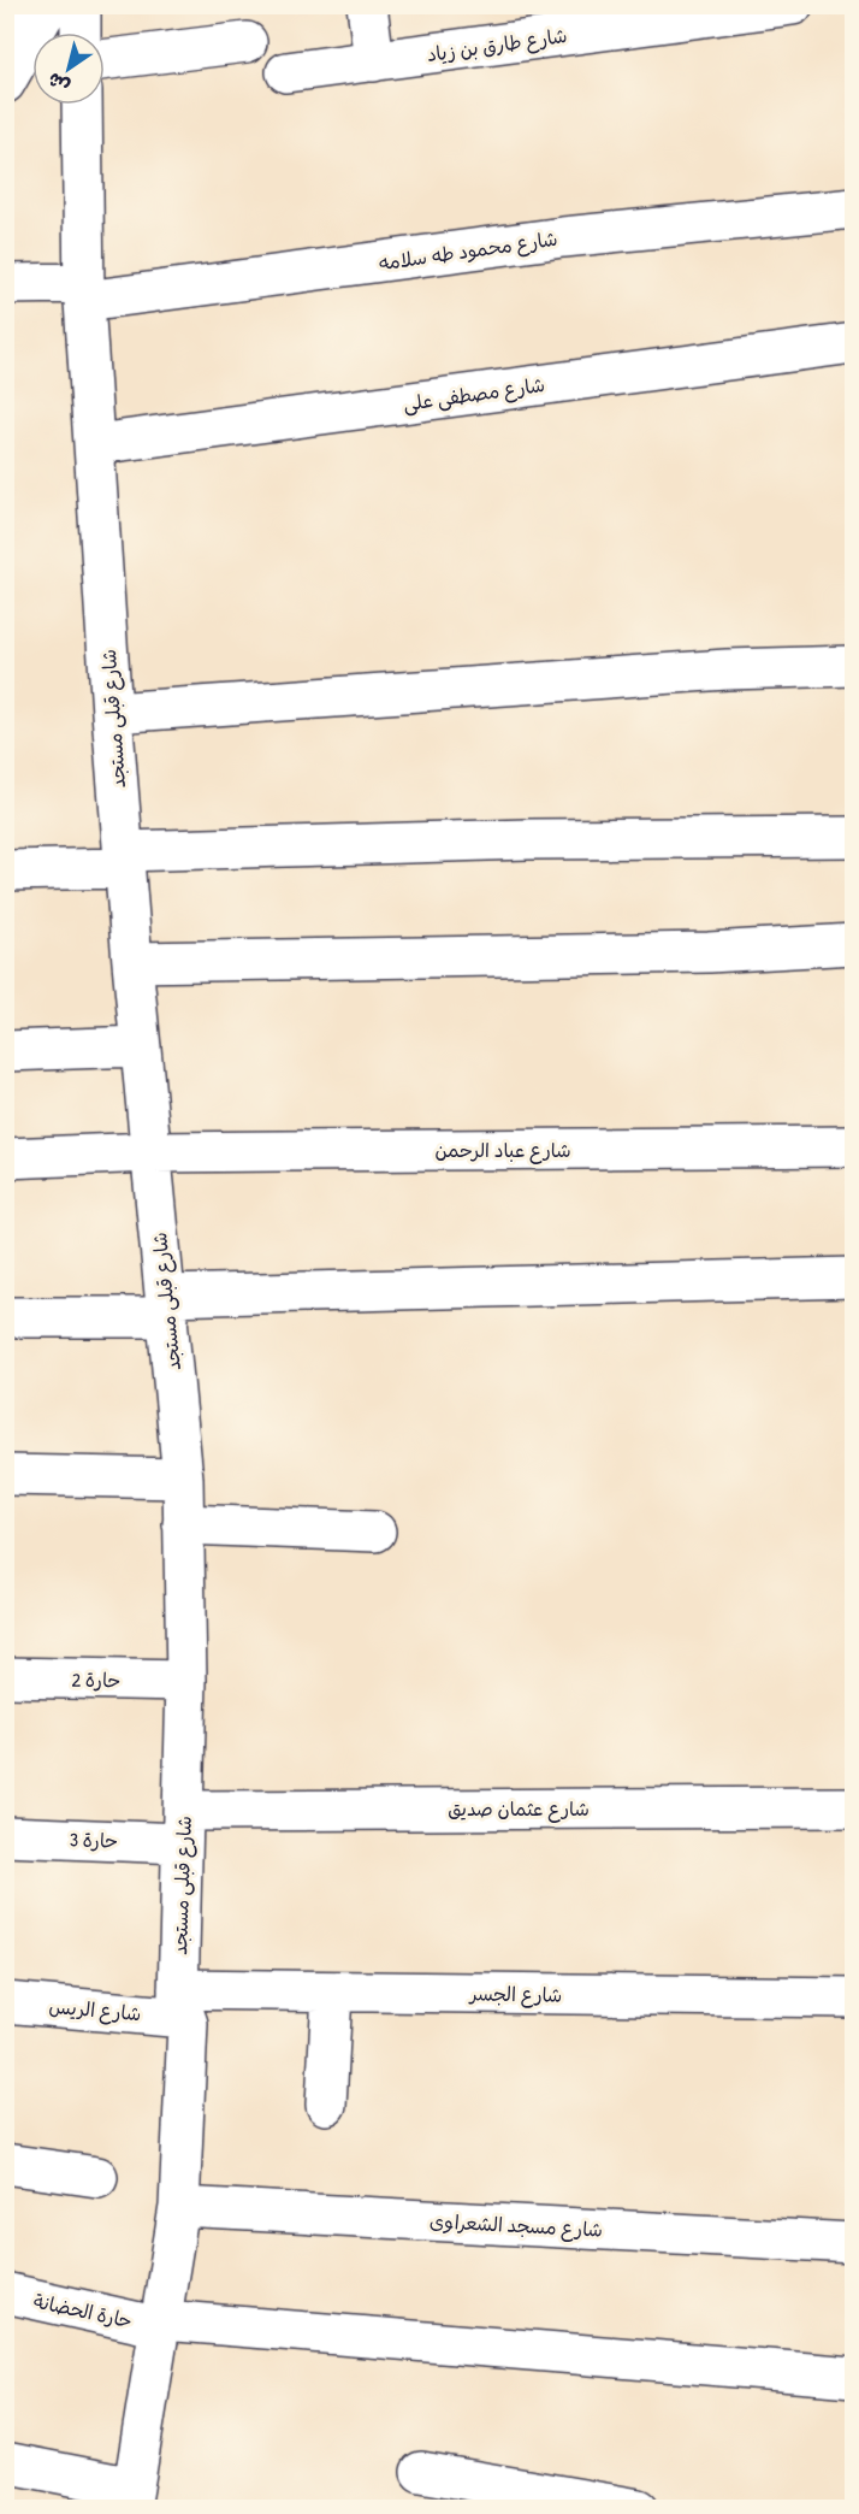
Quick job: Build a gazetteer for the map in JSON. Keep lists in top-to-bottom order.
{
  "streets": {
    "street": [
      "شارع طارق بن زياد",
      "شارع محمود طه سلامه",
      "شارع مصطفى على",
      "شارع قبلى مستجد",
      "شارع عباد الرحمن",
      "حارة 2",
      "شارع عثمان صديق",
      "حارة 3",
      "شارع الجسر",
      "شارع الريس",
      "شارع مسجد الشعراوى",
      "حارة الحضانة"
    ]
  },
  "crossings": [
    ["شارع محمود طه سلامه", "شارع قبلى مستجد"],
    ["شارع مصطفى على", "شارع قبلى مستجد"],
    ["شارع قبلى مستجد", "شارع عباد الرحمن"],
    ["شارع قبلى مستجد", "حارة 2"],
    ["شارع قبلى مستجد", "شارع عثمان صديق"],
    ["شارع قبلى مستجد", "حارة 3"],
    ["شارع قبلى مستجد", "شارع الجسر"],
    ["شارع قبلى مستجد", "شارع الريس"],
    ["شارع قبلى مستجد", "شارع مسجد الشعراوى"],
    ["شارع قبلى مستجد", "حارة الحضانة"],
    ["شارع عثمان صديق", "حارة 3"],
    ["شارع الجسر", "شارع الريس"]
  ],
  "north": "bottom left"
}
